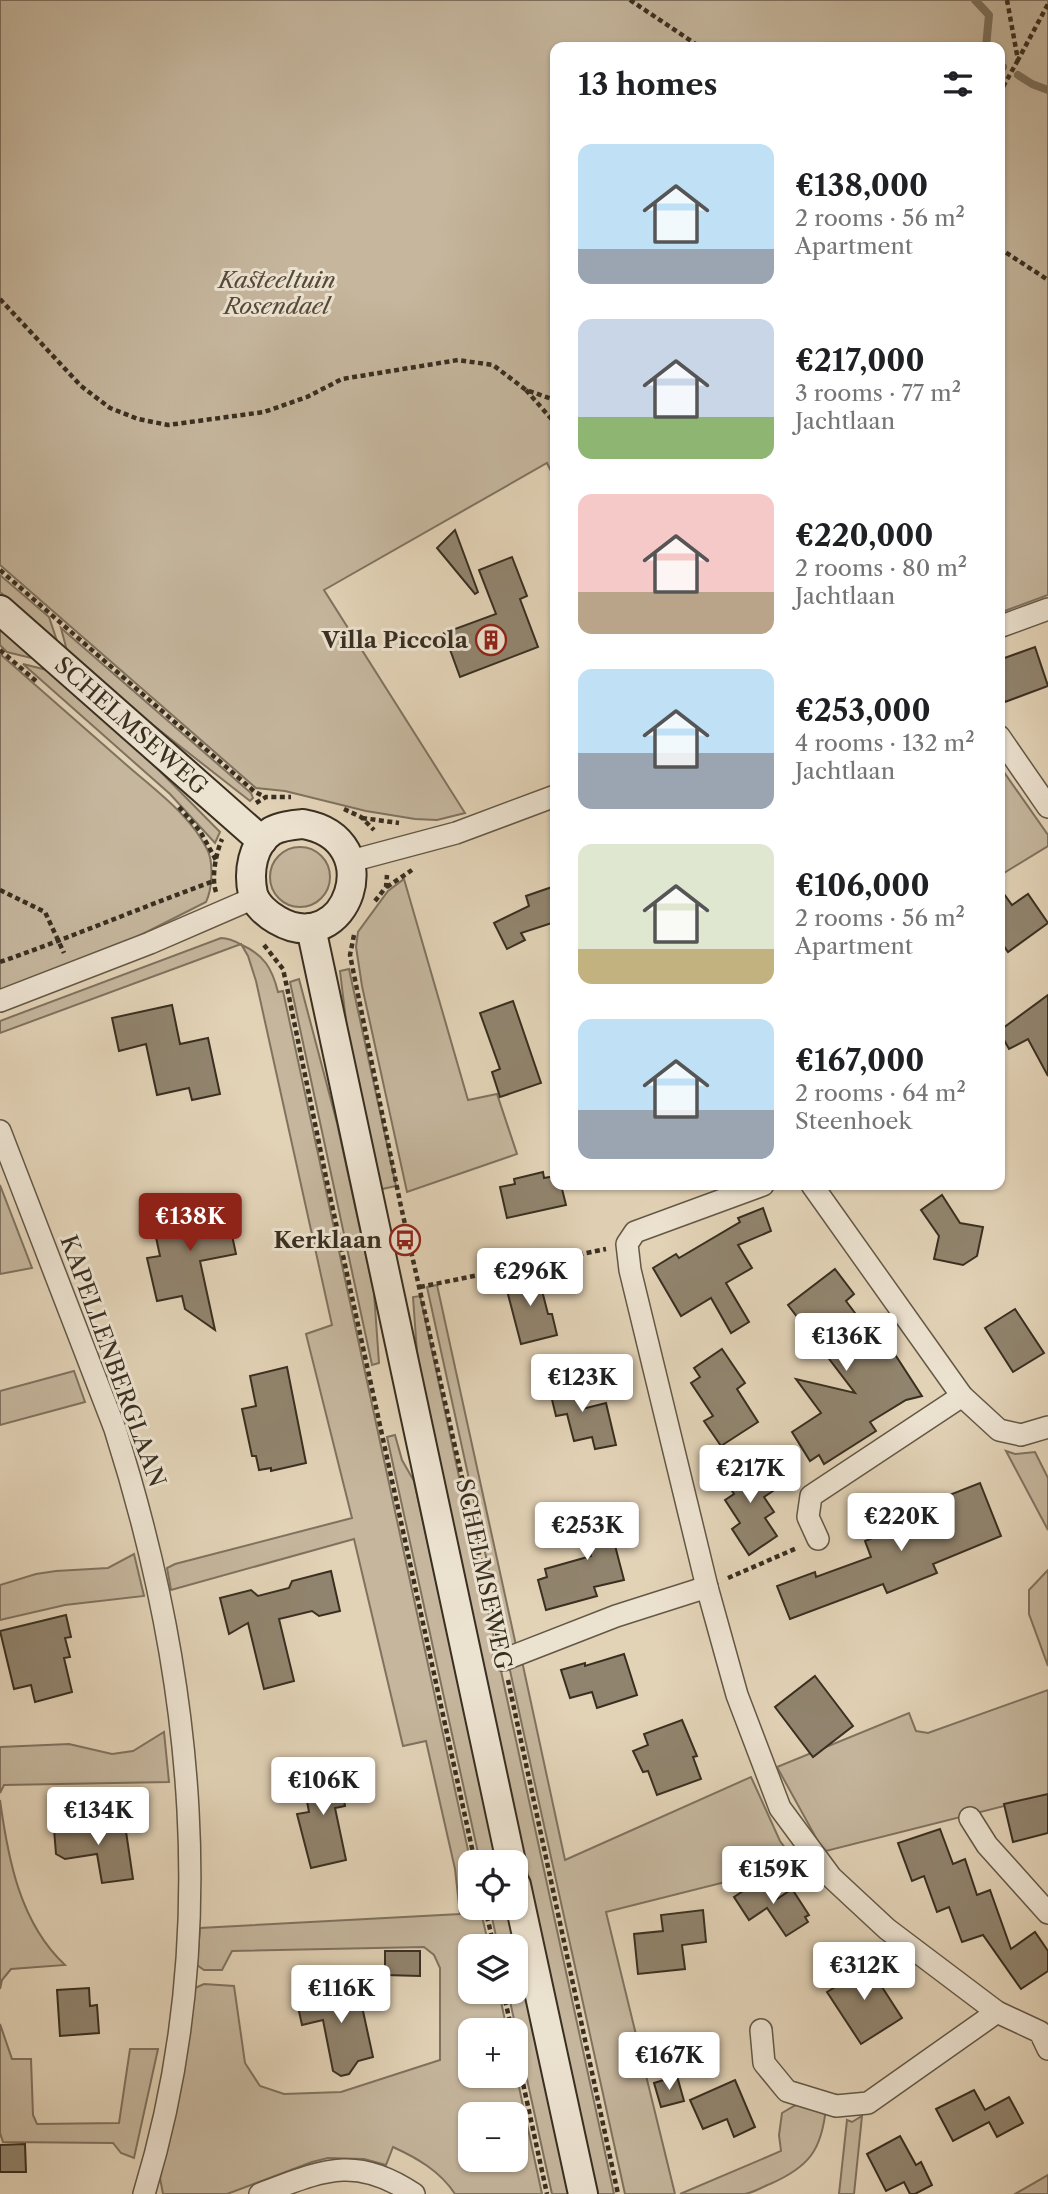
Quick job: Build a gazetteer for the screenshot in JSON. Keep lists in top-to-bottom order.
{
  "streets": {
    "main road": ["SCHELMSEWEG"],
    "street": ["KAPELLENBERGLAAN"]
  },
  "parks": ["Kasteeltuin Rosendael"],
  "places": {
    "building": ["Villa Piccola"],
    "bus stop": ["Kerklaan"]
  },
  "page": {
    "heading": "13 homes",
    "list": [
      {
        "name": "€138,000",
        "note": "2 rooms · 56 m² · Apartment"
      },
      {
        "name": "€217,000",
        "note": "3 rooms · 77 m² · Jachtlaan"
      },
      {
        "name": "€220,000",
        "note": "2 rooms · 80 m² · Jachtlaan"
      },
      {
        "name": "€253,000",
        "note": "4 rooms · 132 m² · Jachtlaan"
      },
      {
        "name": "€106,000",
        "note": "2 rooms · 56 m² · Apartment"
      },
      {
        "name": "€167,000",
        "note": "2 rooms · 64 m² · Steenhoek"
      }
    ],
    "price": [
      "€138K",
      "€296K",
      "€136K",
      "€123K",
      "€217K",
      "€220K",
      "€253K",
      "€106K",
      "€134K",
      "€159K",
      "€312K",
      "€116K",
      "€167K"
    ],
    "map_buttons": ["+", "−"]
  }
}
